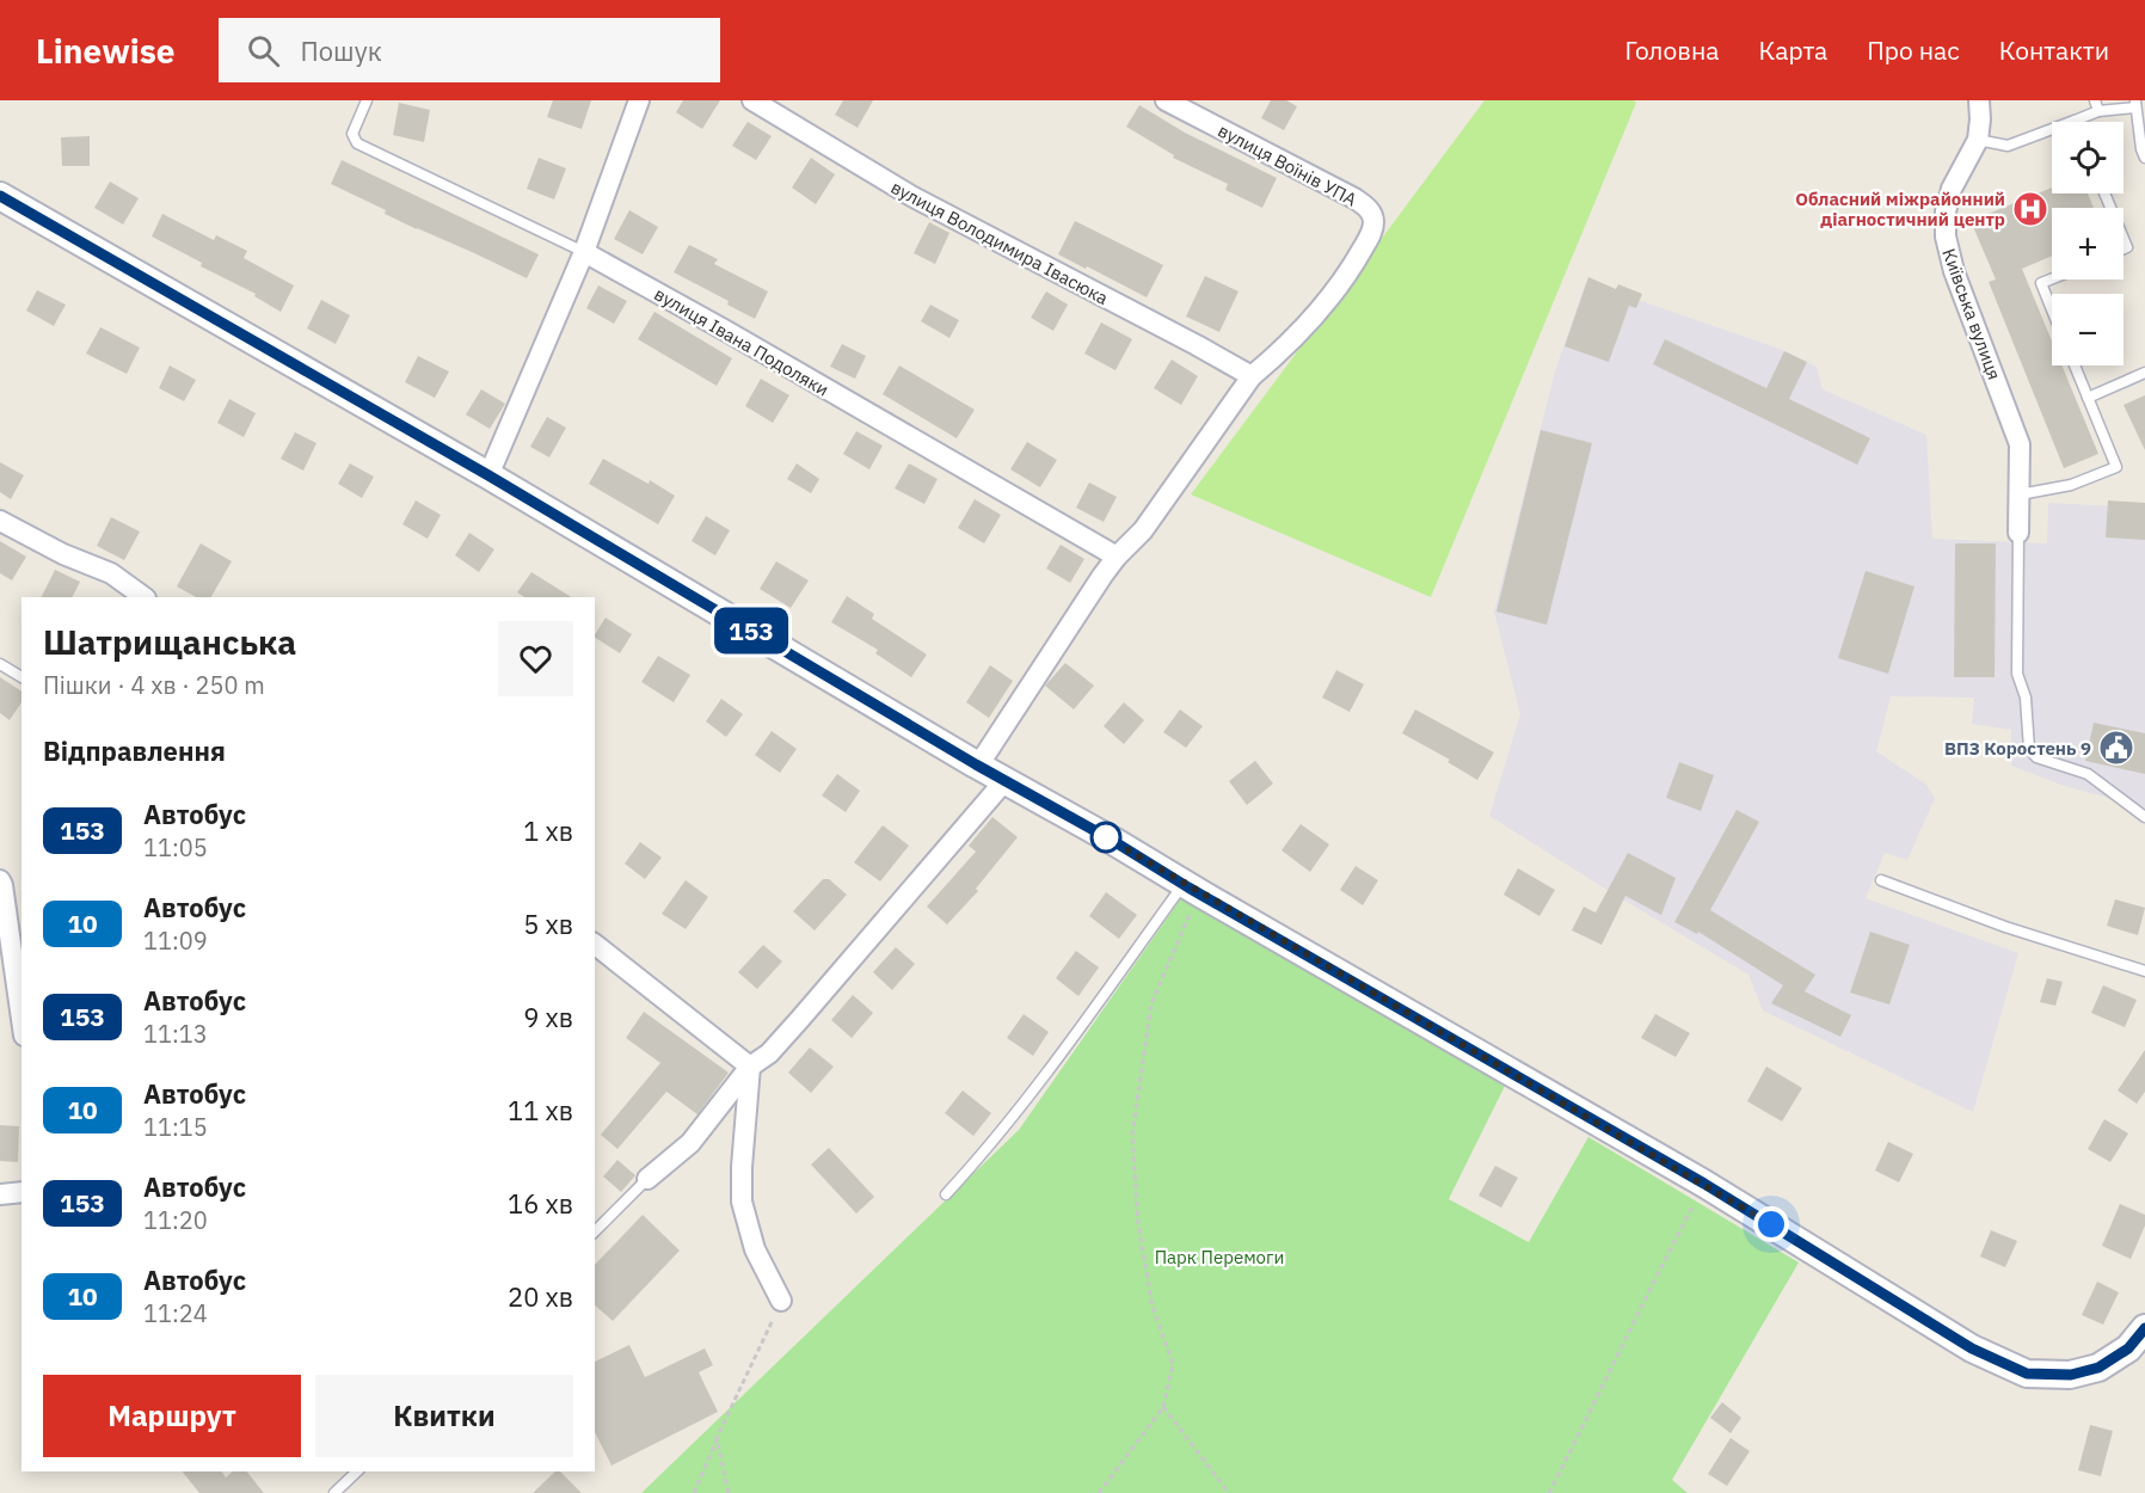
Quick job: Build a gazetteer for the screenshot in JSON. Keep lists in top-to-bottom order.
{
  "streets": {
    "street": [
      "вулиця Воїнів УПА",
      "вулиця Володимира Івасюка",
      "Київська вулиця",
      "вулиця Івана Подоляки"
    ]
  },
  "crossings": [
    ["вулиця Воїнів УПА", "вулиця Володимира Івасюка"]
  ],
  "parks": ["Парк Перемоги"],
  "places": {
    "hospital": ["Обласний міжрайонний діагностичний центр"],
    "public building": ["ВПЗ Коростень 9"]
  },
  "lines": ["bus line 153"],
  "page": {
    "header": "Linewise",
    "search": "Пошук",
    "nav": [
      "Головна",
      "Карта",
      "Про нас",
      "Контакти"
    ],
    "on_map": "153",
    "map_buttons": ["+", "−"],
    "heading": [
      ["Шатрищанська", "Пішки · 4 хв · 250 m"],
      "Відправлення"
    ],
    "list": [
      {
        "mark": "153",
        "name": "Автобус",
        "note": "11:05",
        "value": "1 хв"
      },
      {
        "mark": "10",
        "name": "Автобус",
        "note": "11:09",
        "value": "5 хв"
      },
      {
        "mark": "153",
        "name": "Автобус",
        "note": "11:13",
        "value": "9 хв"
      },
      {
        "mark": "10",
        "name": "Автобус",
        "note": "11:15",
        "value": "11 хв"
      },
      {
        "mark": "153",
        "name": "Автобус",
        "note": "11:20",
        "value": "16 хв"
      },
      {
        "mark": "10",
        "name": "Автобус",
        "note": "11:24",
        "value": "20 хв"
      }
    ],
    "buttons": ["Маршрут", "Квитки"]
  }
}
